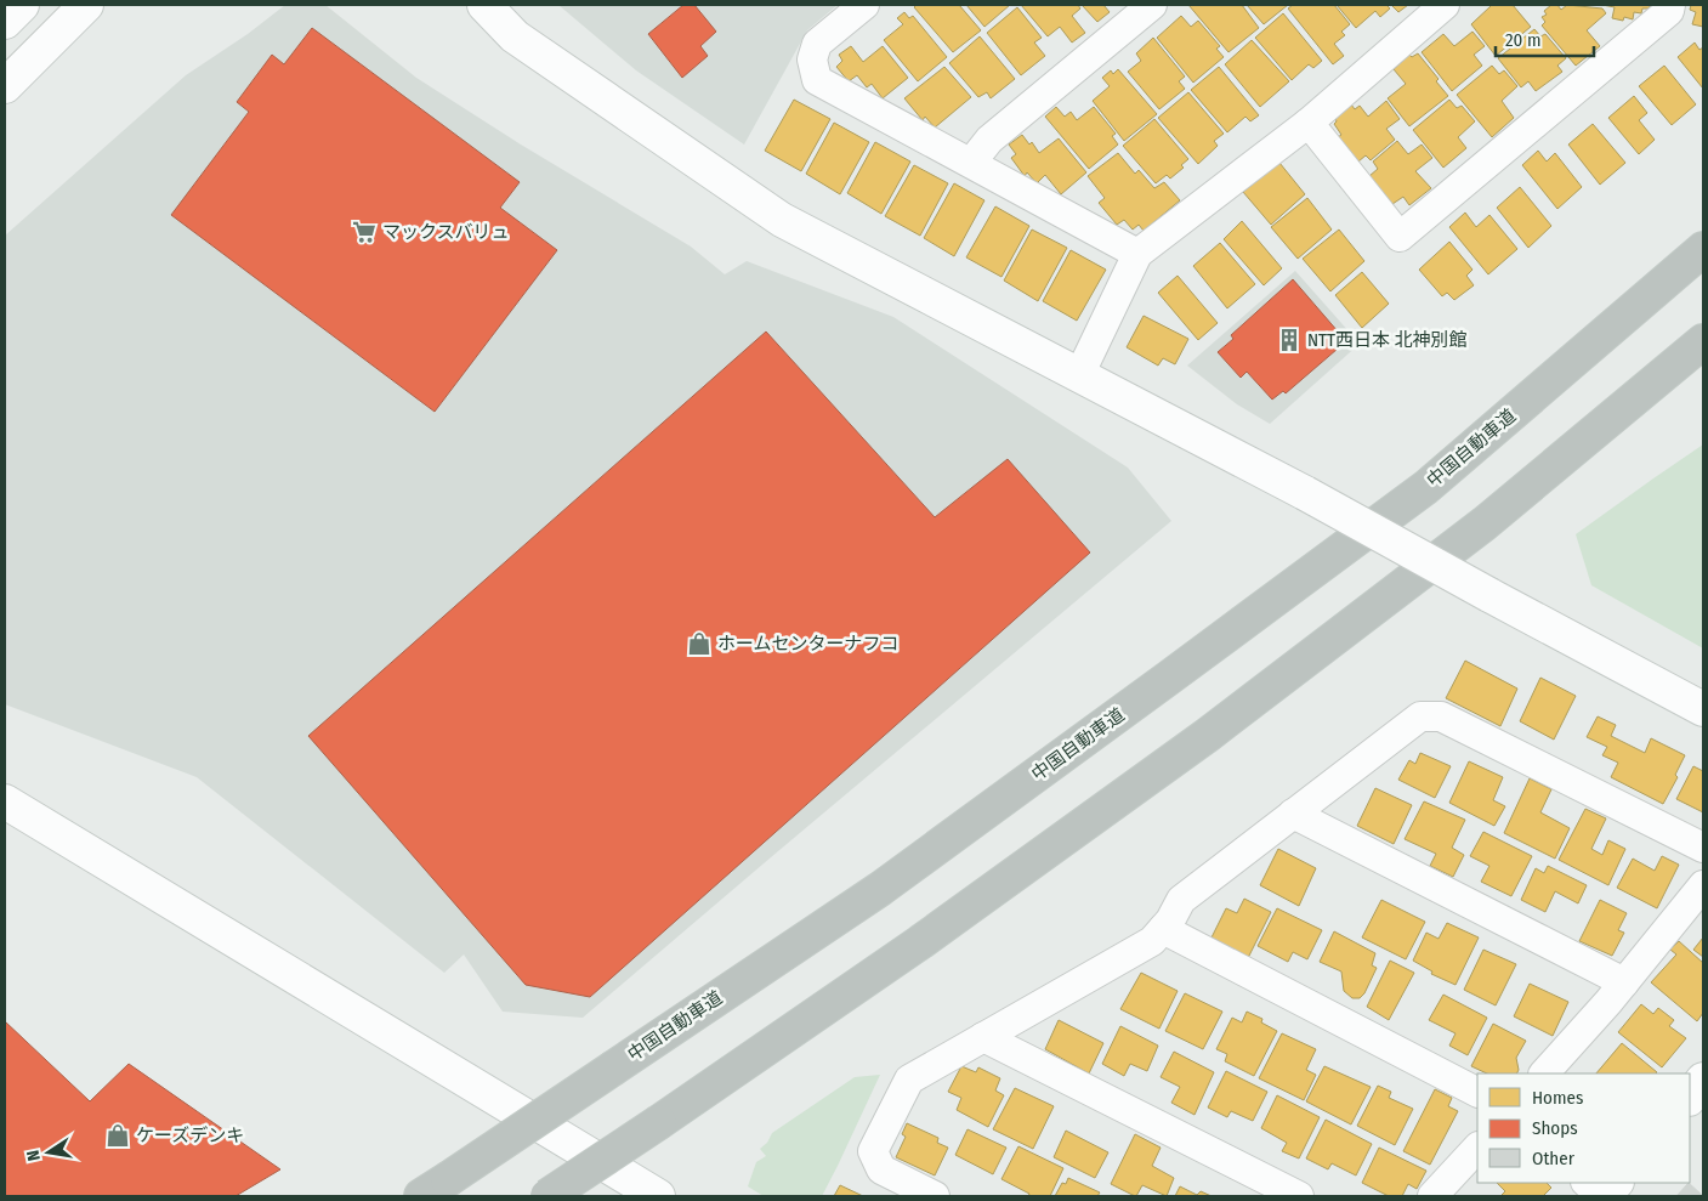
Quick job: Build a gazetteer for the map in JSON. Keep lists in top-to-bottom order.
{
  "streets": {
    "highway": ["中国自動車道"]
  },
  "places": {
    "supermarket": ["マックスバリュ"],
    "building": ["NTT西日本 北神別館"],
    "shop": ["ホームセンターナフコ", "ケーズデンキ"]
  },
  "legend": ["Homes", "Shops", "Other"],
  "scale_bar": "20 m",
  "north": "left"
}
